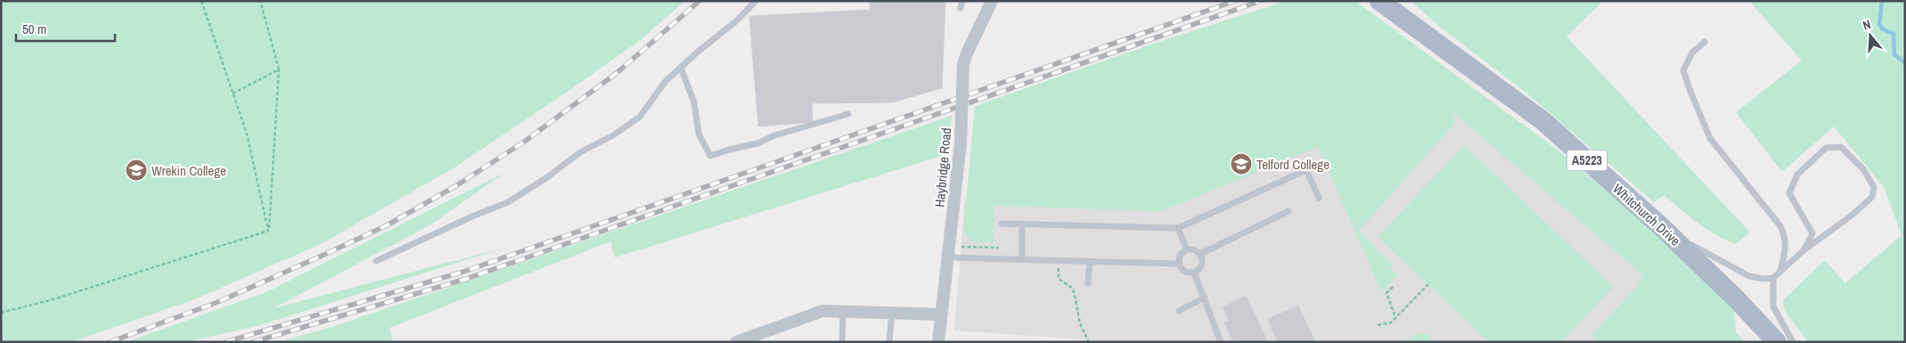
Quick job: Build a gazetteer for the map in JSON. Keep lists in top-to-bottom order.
{
  "streets": {
    "main road": ["A5223", "Whitchurch Drive"],
    "street": ["Haybridge Road"]
  },
  "places": {
    "school or university": ["Telford College", "Wrekin College"]
  },
  "scale_bar": "50 m",
  "north": "top"
}
